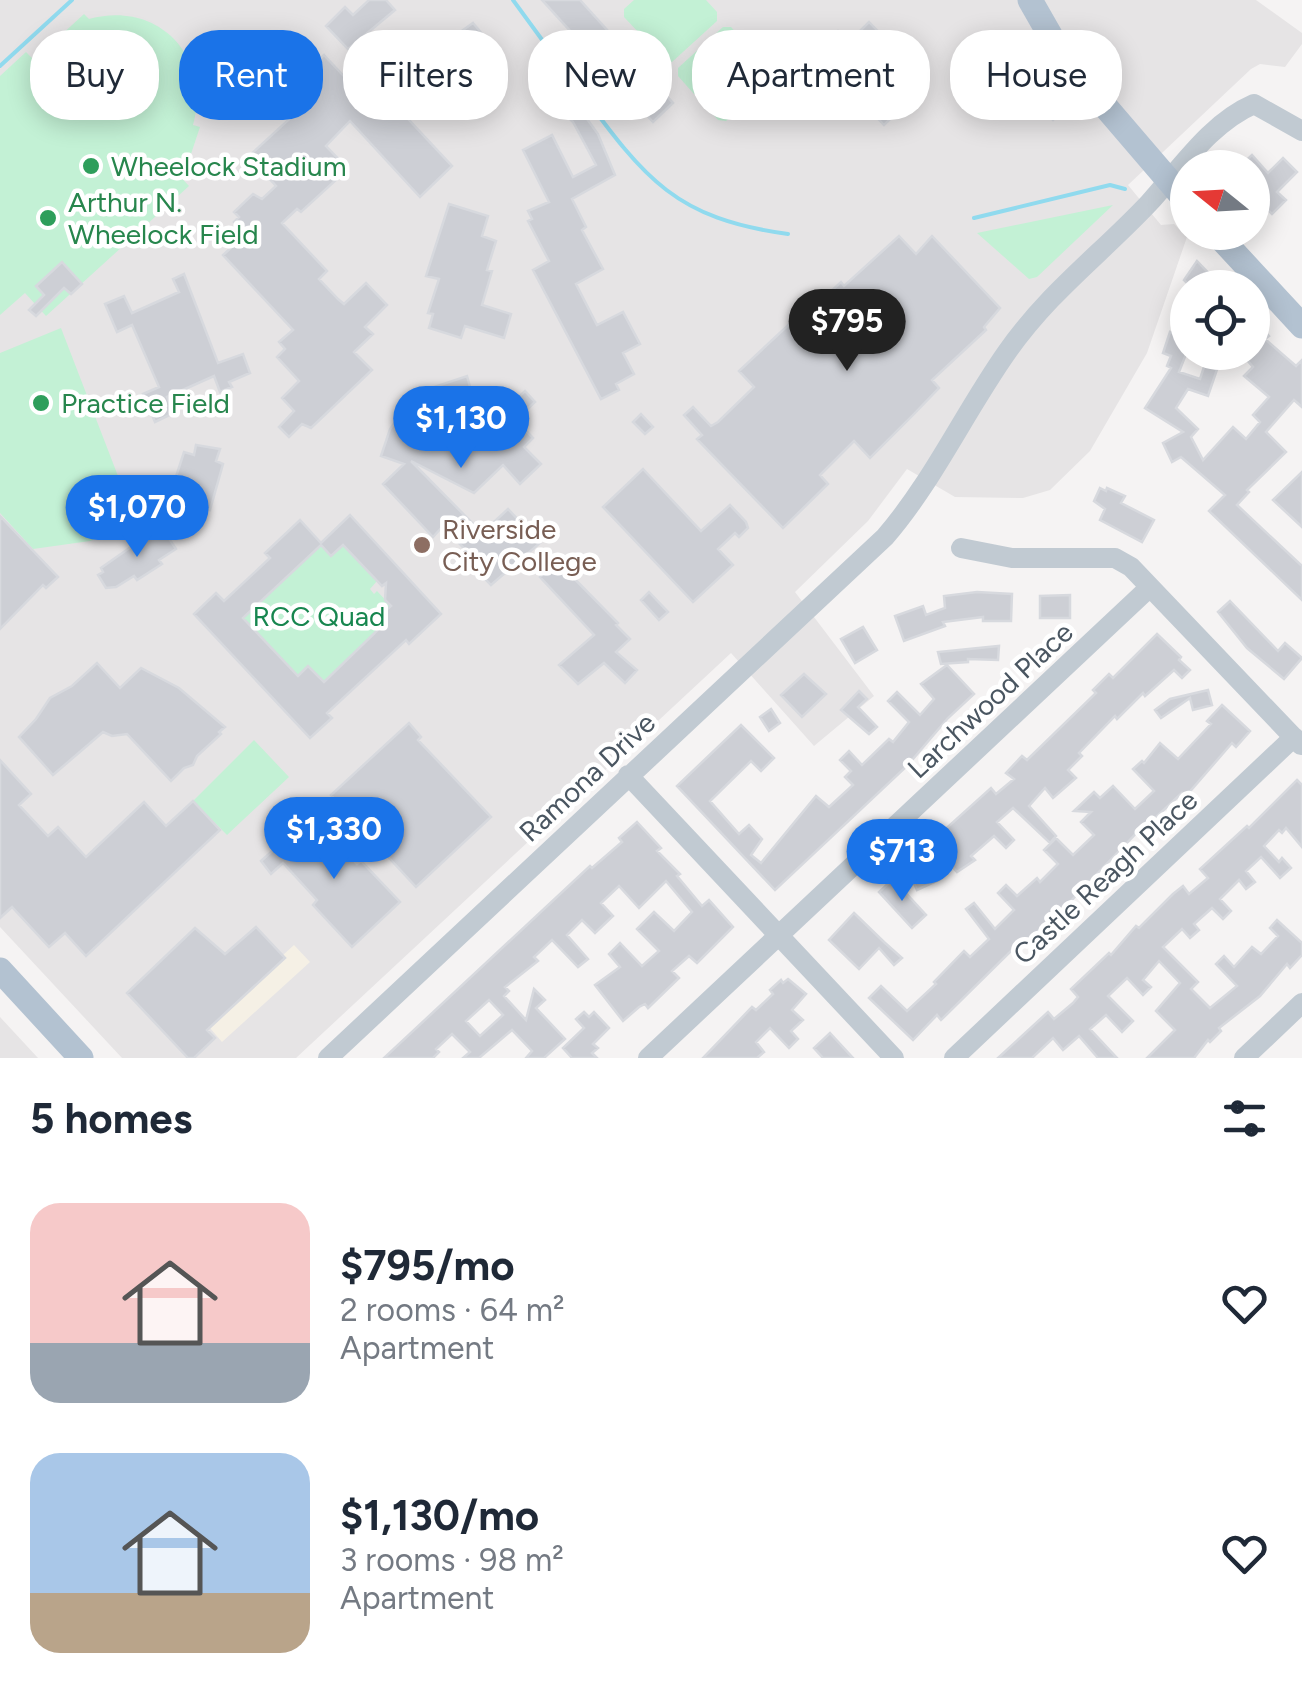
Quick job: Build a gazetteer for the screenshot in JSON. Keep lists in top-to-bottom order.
{
  "streets": {
    "street": ["Larchwood Place", "Ramona Drive", "Castle Reagh Place"]
  },
  "parks": ["RCC Quad"],
  "places": [
    "Wheelock Stadium",
    "Arthur N. Wheelock Field",
    "Practice Field",
    "Riverside City College"
  ],
  "north": "left",
  "page": {
    "chip": [
      "Buy",
      "Rent",
      "Filters",
      "New",
      "Apartment",
      "House"
    ],
    "price": [
      "$795",
      "$1,130",
      "$1,070",
      "$1,330",
      "$713"
    ],
    "heading": "5 homes",
    "list": [
      {
        "name": "$795/mo",
        "note": "2 rooms · 64 m² · Apartment"
      },
      {
        "name": "$1,130/mo",
        "note": "3 rooms · 98 m² · Apartment"
      }
    ]
  }
}
